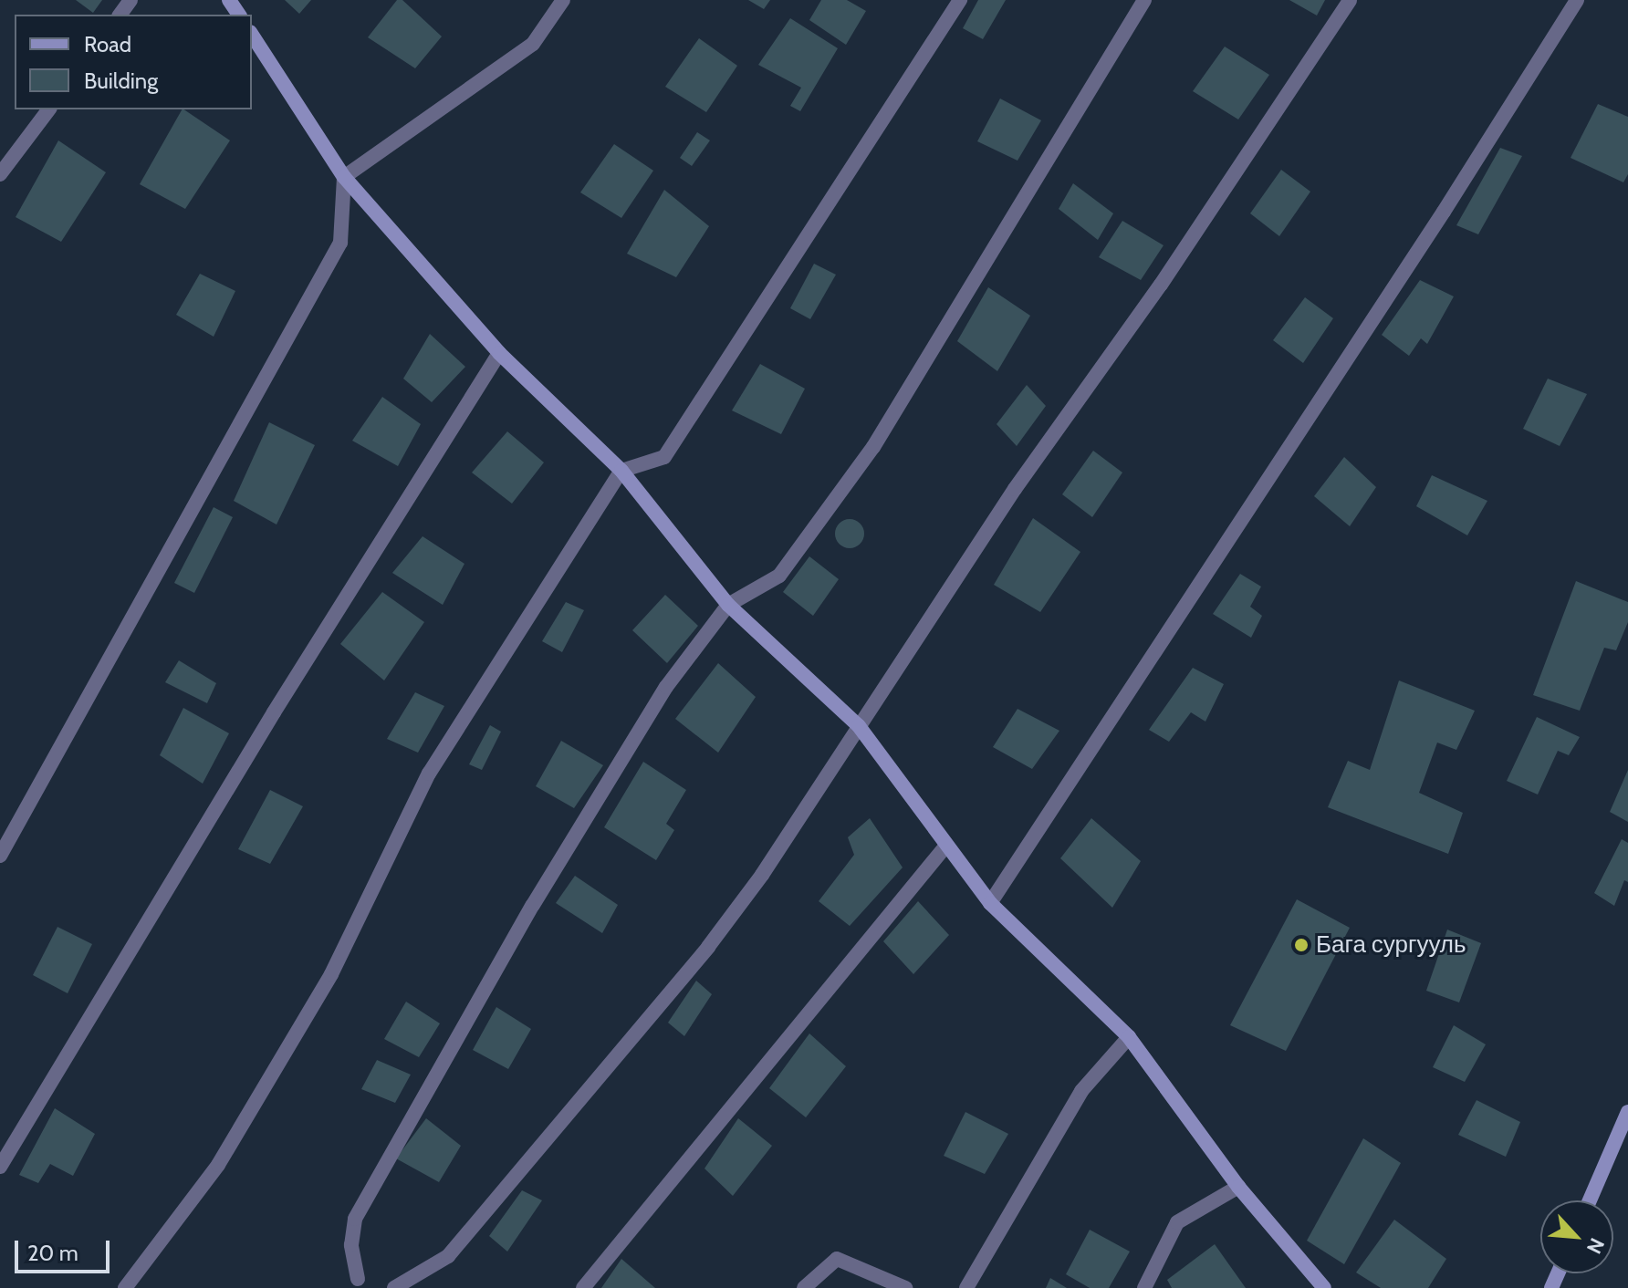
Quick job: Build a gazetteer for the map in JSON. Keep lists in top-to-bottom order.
{
  "places": ["Бага сургууль"],
  "legend": ["Road", "Building"],
  "scale_bar": "20 m",
  "north": "bottom right"
}
